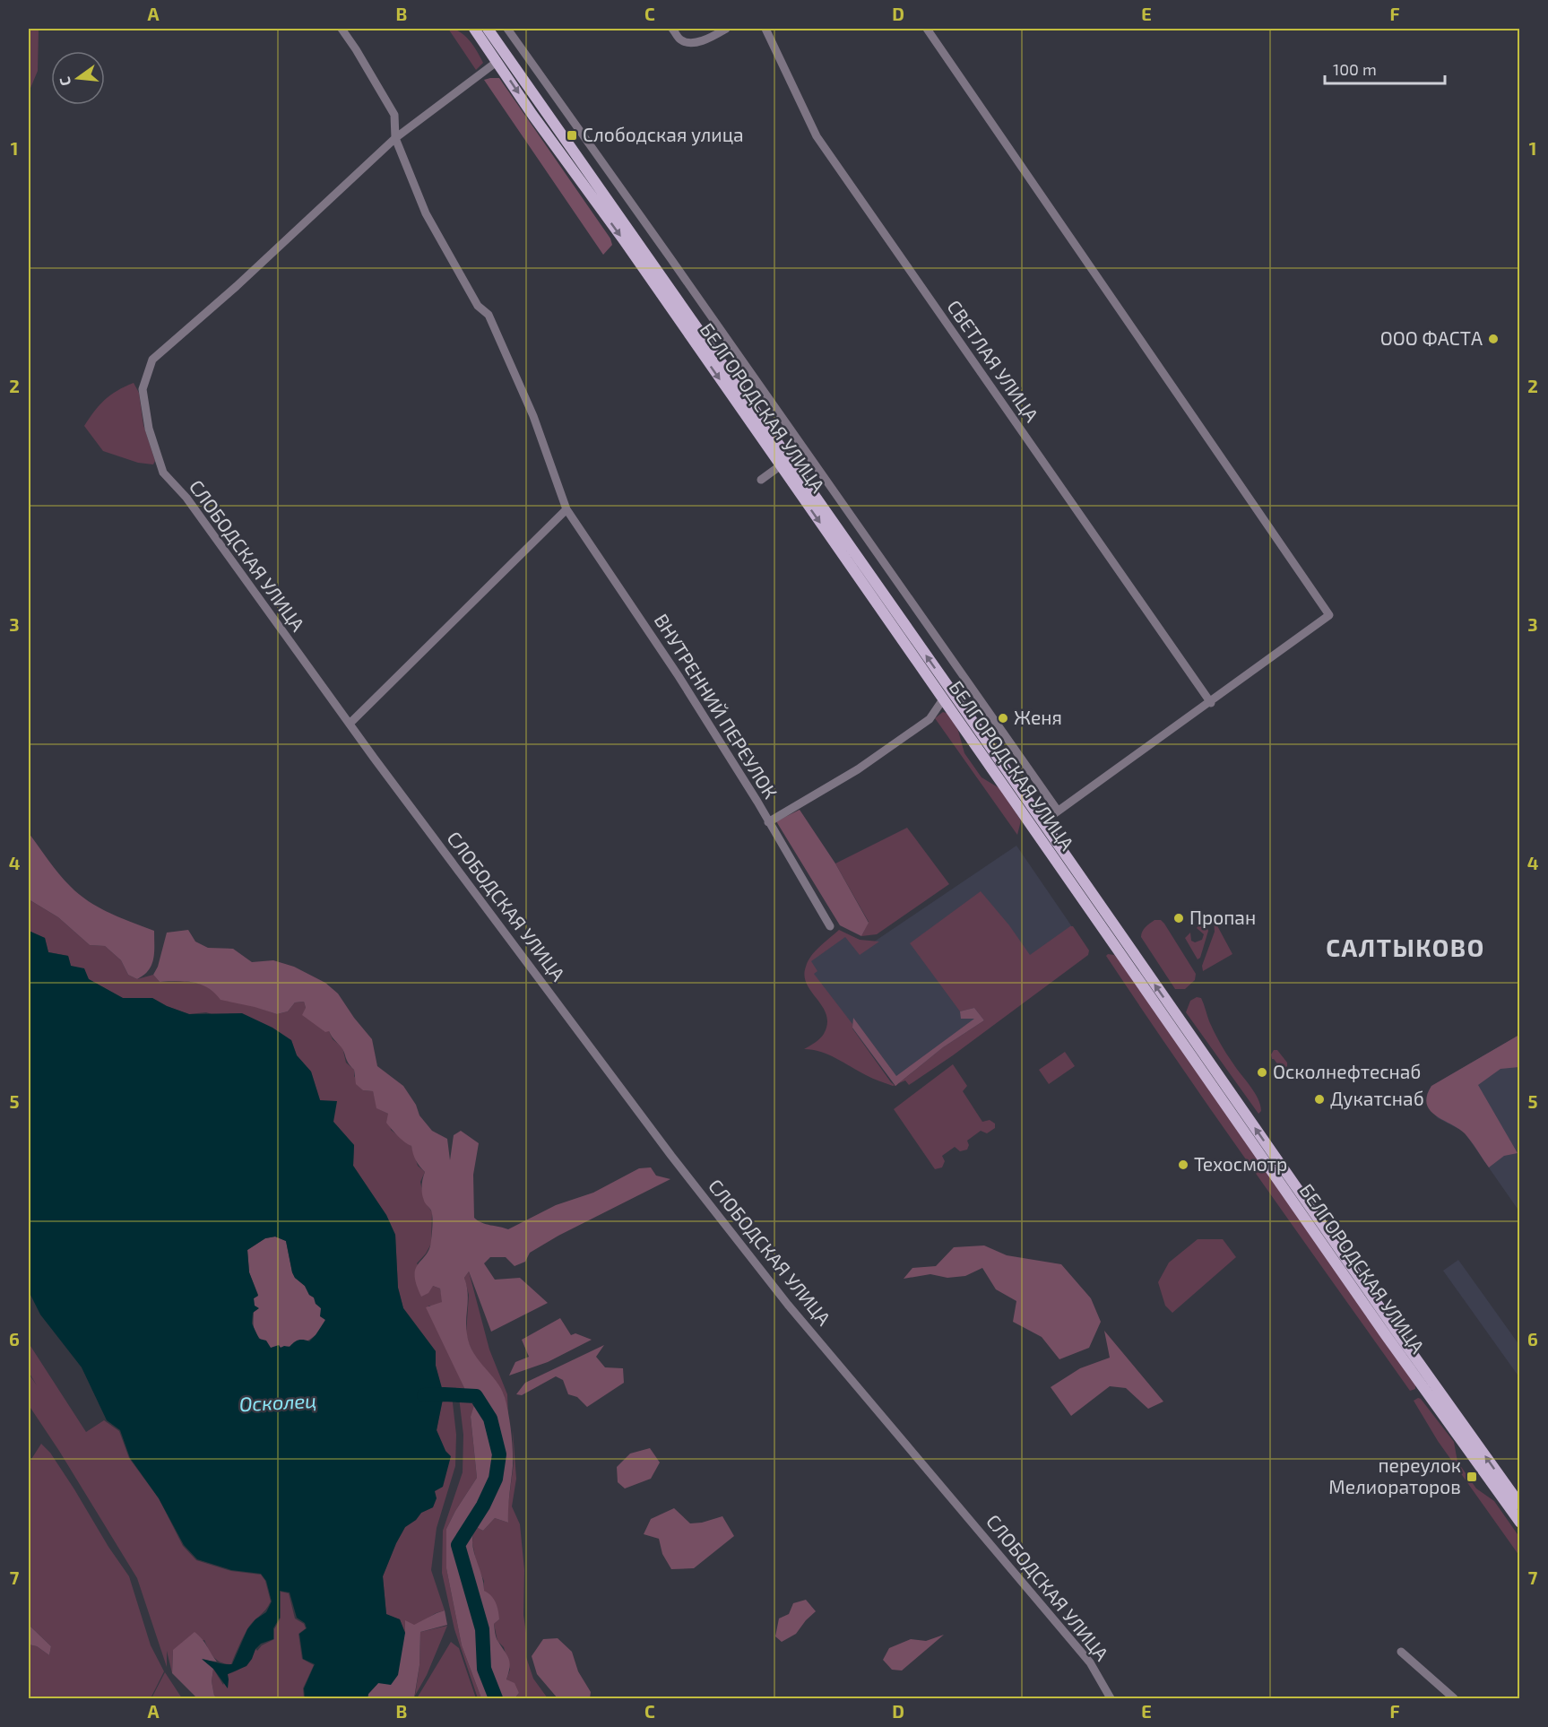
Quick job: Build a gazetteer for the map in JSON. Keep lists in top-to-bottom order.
{
  "streets": {
    "main road": ["БЕЛГОРОДСКАЯ УЛИЦА"],
    "street": ["СВЕТЛАЯ УЛИЦА", "СЛОБОДСКАЯ УЛИЦА", "ВНУТРЕННИЙ ПЕРЕУЛОК"]
  },
  "crossings": [
    ["БЕЛГОРОДСКАЯ УЛИЦА", "СЛОБОДСКАЯ УЛИЦА"],
    ["СЛОБОДСКАЯ УЛИЦА", "ВНУТРЕННИЙ ПЕРЕУЛОК"]
  ],
  "districts": ["САЛТЫКОВО"],
  "water": ["Осколец"],
  "places": {
    "transit": ["Слободская улица", "переулок Мелиораторов"],
    "other": [
      "ООО ФАСТА",
      "Женя",
      "Пропан",
      "Осколнефтеснаб",
      "Дукатснаб",
      "Техосмотр"
    ]
  },
  "scale_bar": "100 m",
  "north": "left",
  "grid": {
    "columns": [
      "A",
      "B",
      "C",
      "D",
      "E",
      "F"
    ],
    "rows": [
      "1",
      "2",
      "3",
      "4",
      "5",
      "6",
      "7"
    ]
  }
}
